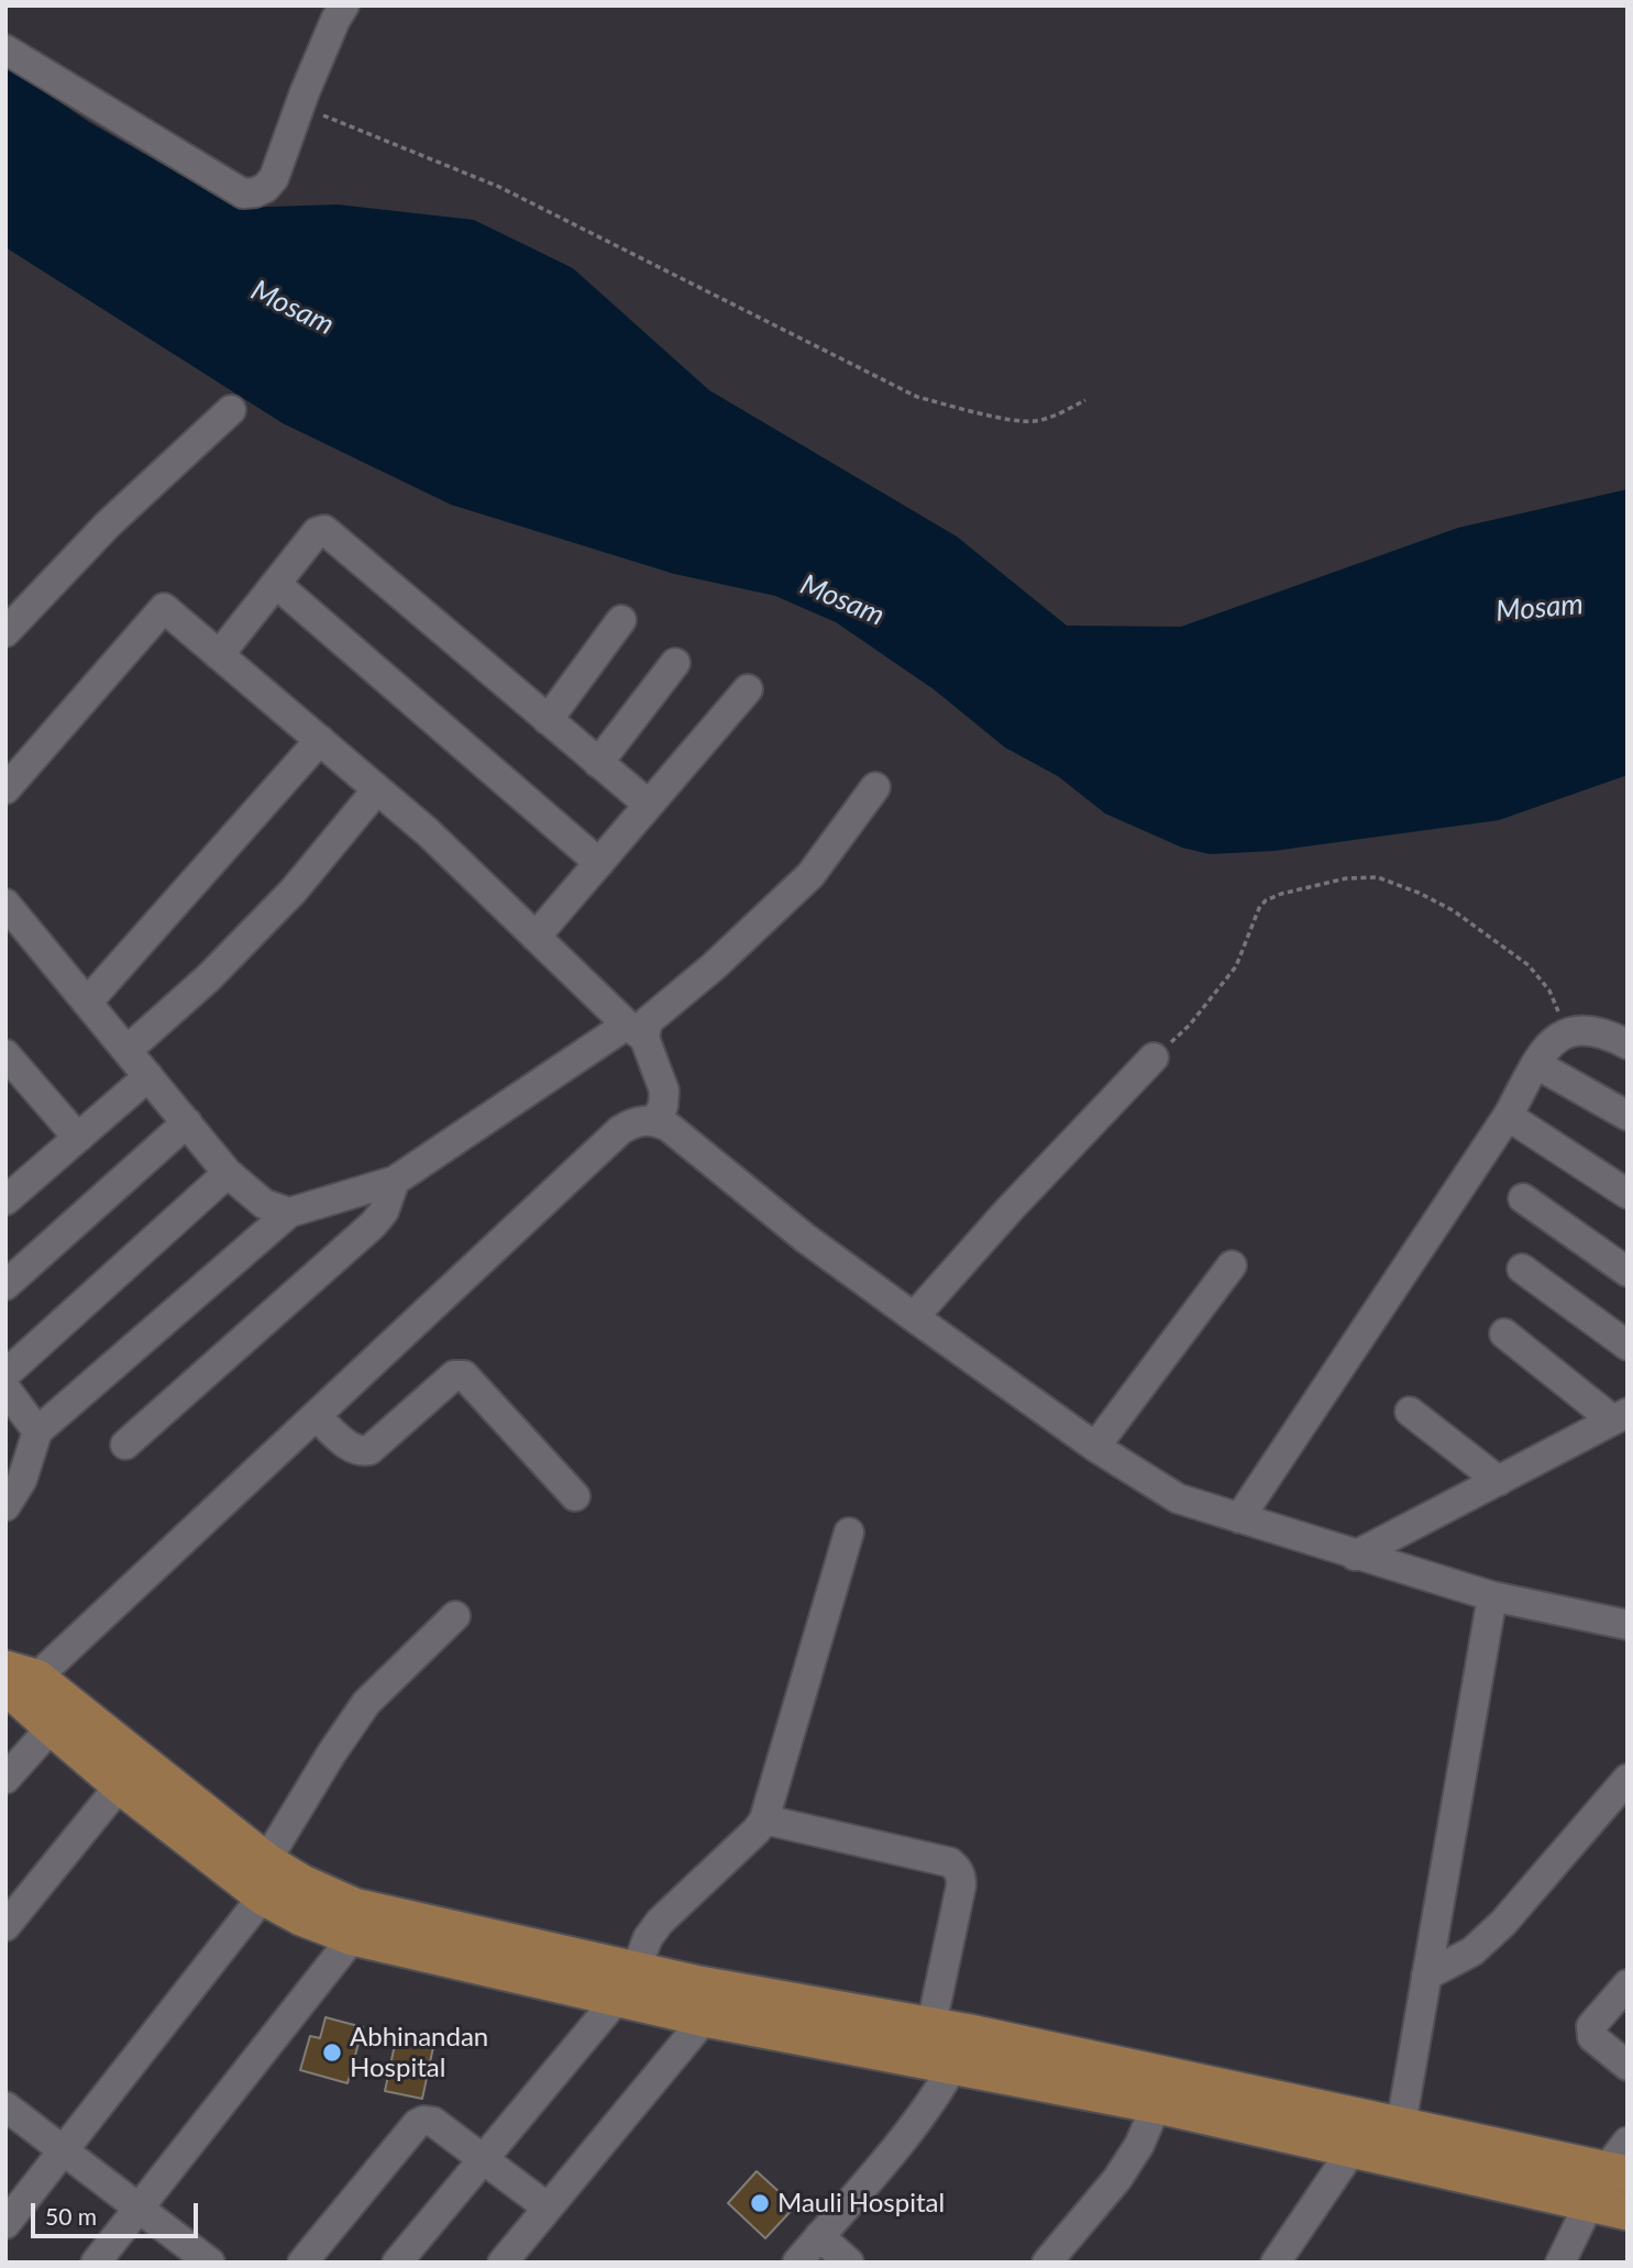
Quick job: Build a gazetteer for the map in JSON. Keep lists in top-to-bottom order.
{
  "water": ["Mosam"],
  "places": ["Abhinandan Hospital", "Mauli Hospital"],
  "scale_bar": "50 m"
}
